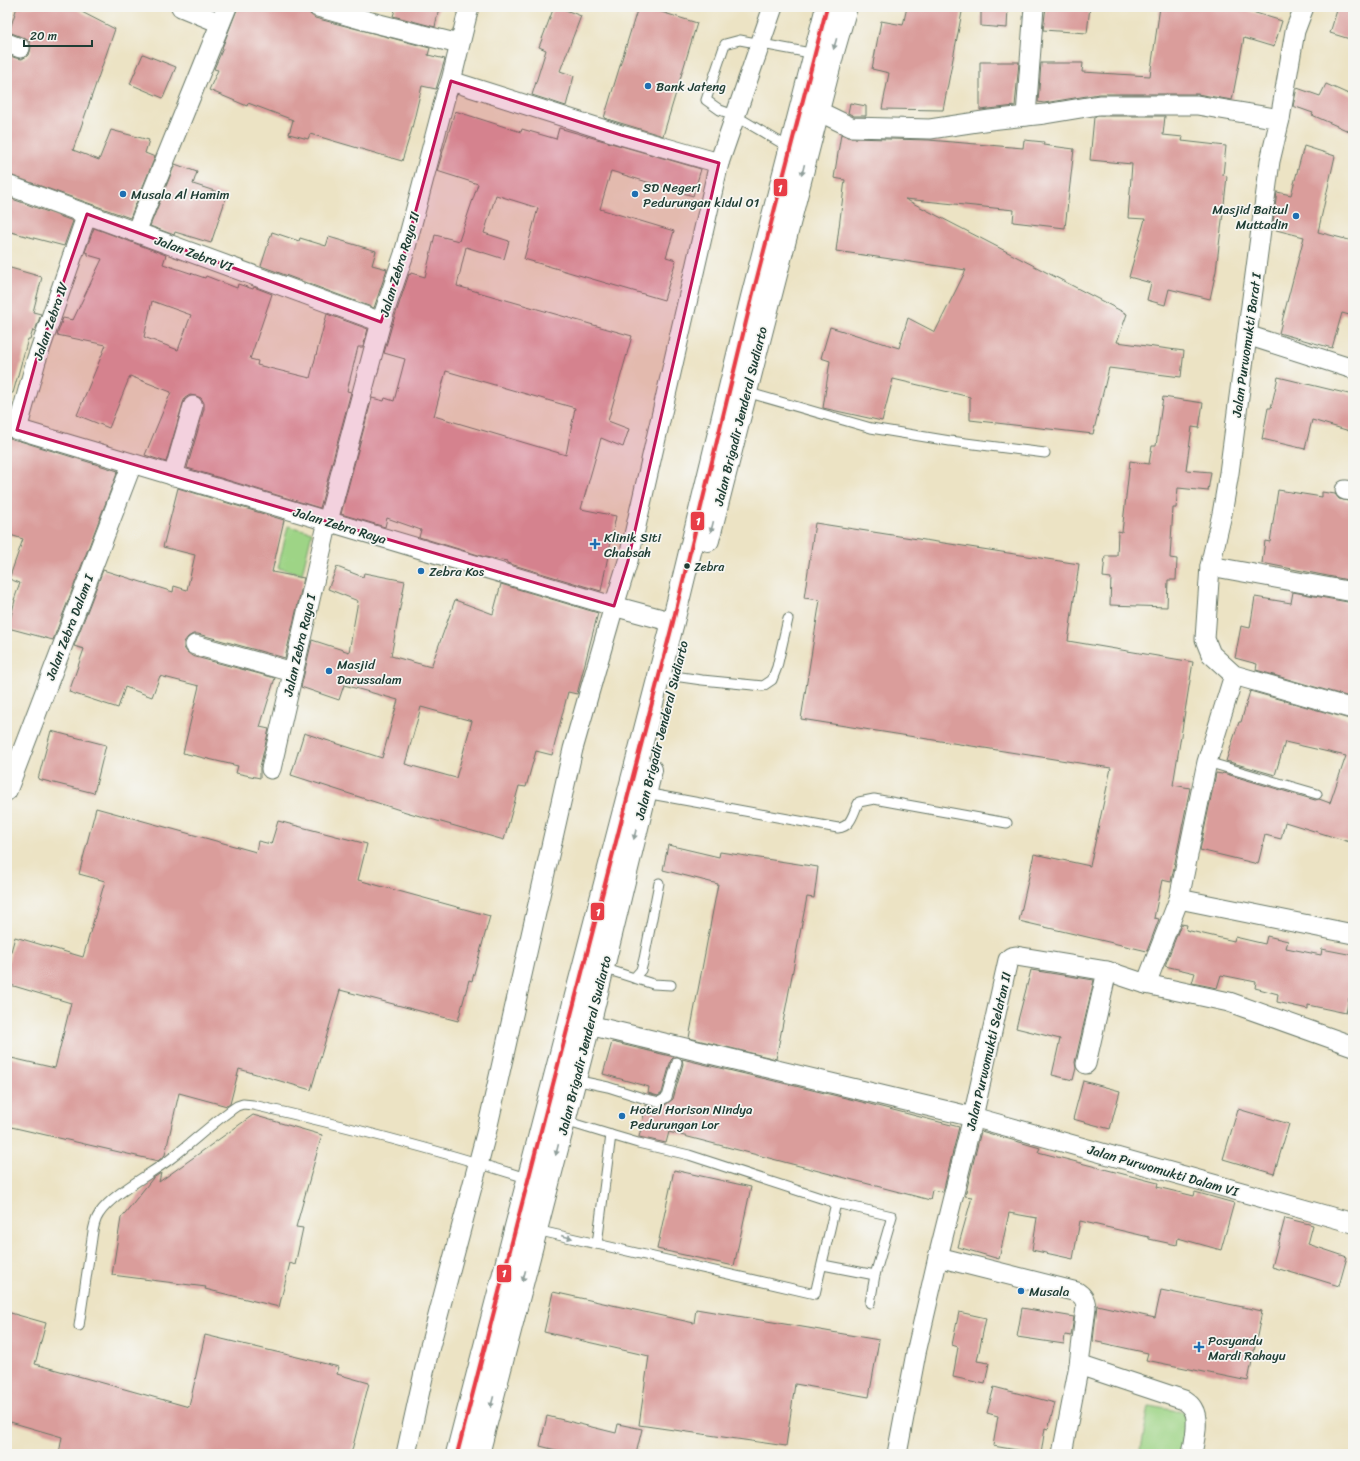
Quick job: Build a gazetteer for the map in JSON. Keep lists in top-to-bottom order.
{
  "streets": {
    "main road": ["Jalan Brigadir Jenderal Sudiarto"],
    "street": [
      "Jalan Zebra VI",
      "Jalan Zebra Raya II",
      "Jalan Zebra IV",
      "Jalan Purwomukti Barat I",
      "Jalan Zebra Raya",
      "Jalan Zebra Dalam I",
      "Jalan Zebra Raya I",
      "Jalan Purwomukti Selatan II",
      "Jalan Purwomukti Dalam VI"
    ]
  },
  "crossings": [
    ["Jalan Zebra VI", "Jalan Zebra Raya II"],
    ["Jalan Zebra VI", "Jalan Zebra IV"],
    ["Jalan Zebra Raya II", "Jalan Zebra Raya"],
    ["Jalan Zebra Raya II", "Jalan Zebra Raya I"],
    ["Jalan Zebra IV", "Jalan Zebra Raya"],
    ["Jalan Brigadir Jenderal Sudiarto", "Jalan Zebra Raya"],
    ["Jalan Brigadir Jenderal Sudiarto", "Jalan Purwomukti Dalam VI"],
    ["Jalan Zebra Raya", "Jalan Zebra Dalam I"],
    ["Jalan Zebra Raya", "Jalan Zebra Raya I"],
    ["Jalan Purwomukti Selatan II", "Jalan Purwomukti Dalam VI"]
  ],
  "places": {
    "other": [
      "Bank Jateng",
      "Musala Al Hamim",
      "SD Negeri Pedurungan kidul 01",
      "Masjid Baitul Muttadin",
      "Zebra",
      "Zebra Kos",
      "Masjid Darussalam",
      "Hotel Horison Nindya Pedurungan Lor",
      "Musala"
    ],
    "health": ["Klinik Siti Chabsah", "Posyandu Mardi Rahayu"]
  },
  "lines": ["transit line 1"],
  "scale_bar": "20 m"
}
